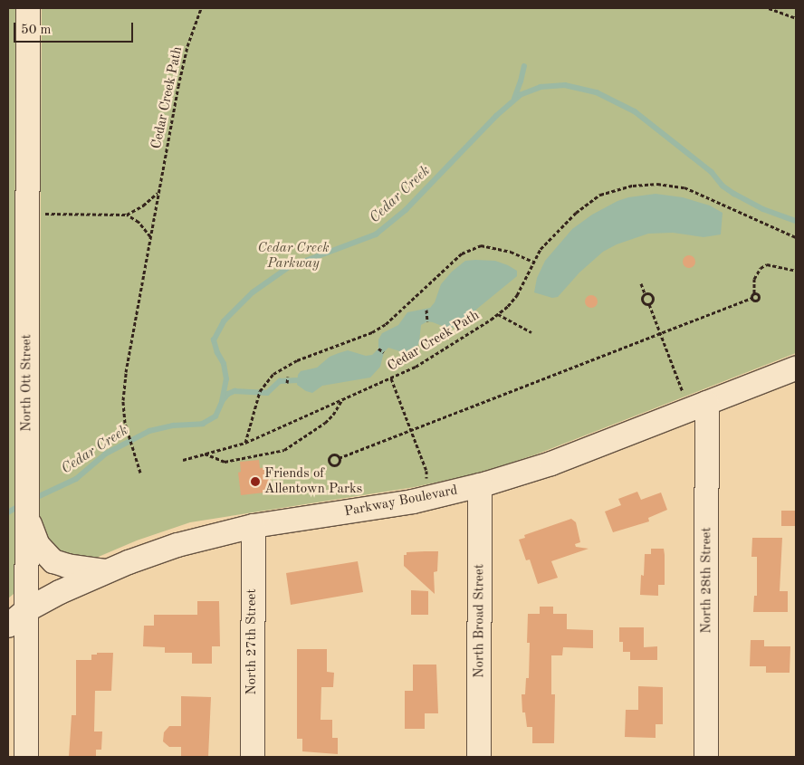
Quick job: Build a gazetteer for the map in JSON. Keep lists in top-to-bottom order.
{
  "streets": {
    "street": [
      "North Ott Street",
      "Parkway Boulevard",
      "North 28th Street",
      "North Broad Street",
      "North 27th Street"
    ],
    "path": ["Cedar Creek Path"]
  },
  "crossings": [
    ["North Ott Street", "Parkway Boulevard"],
    ["Parkway Boulevard", "North 28th Street"],
    ["Parkway Boulevard", "North Broad Street"],
    ["Parkway Boulevard", "North 27th Street"]
  ],
  "water": ["Cedar Creek"],
  "parks": ["Cedar Creek Parkway"],
  "places": ["Friends of Allentown Parks"],
  "scale_bar": "50 m"
}
